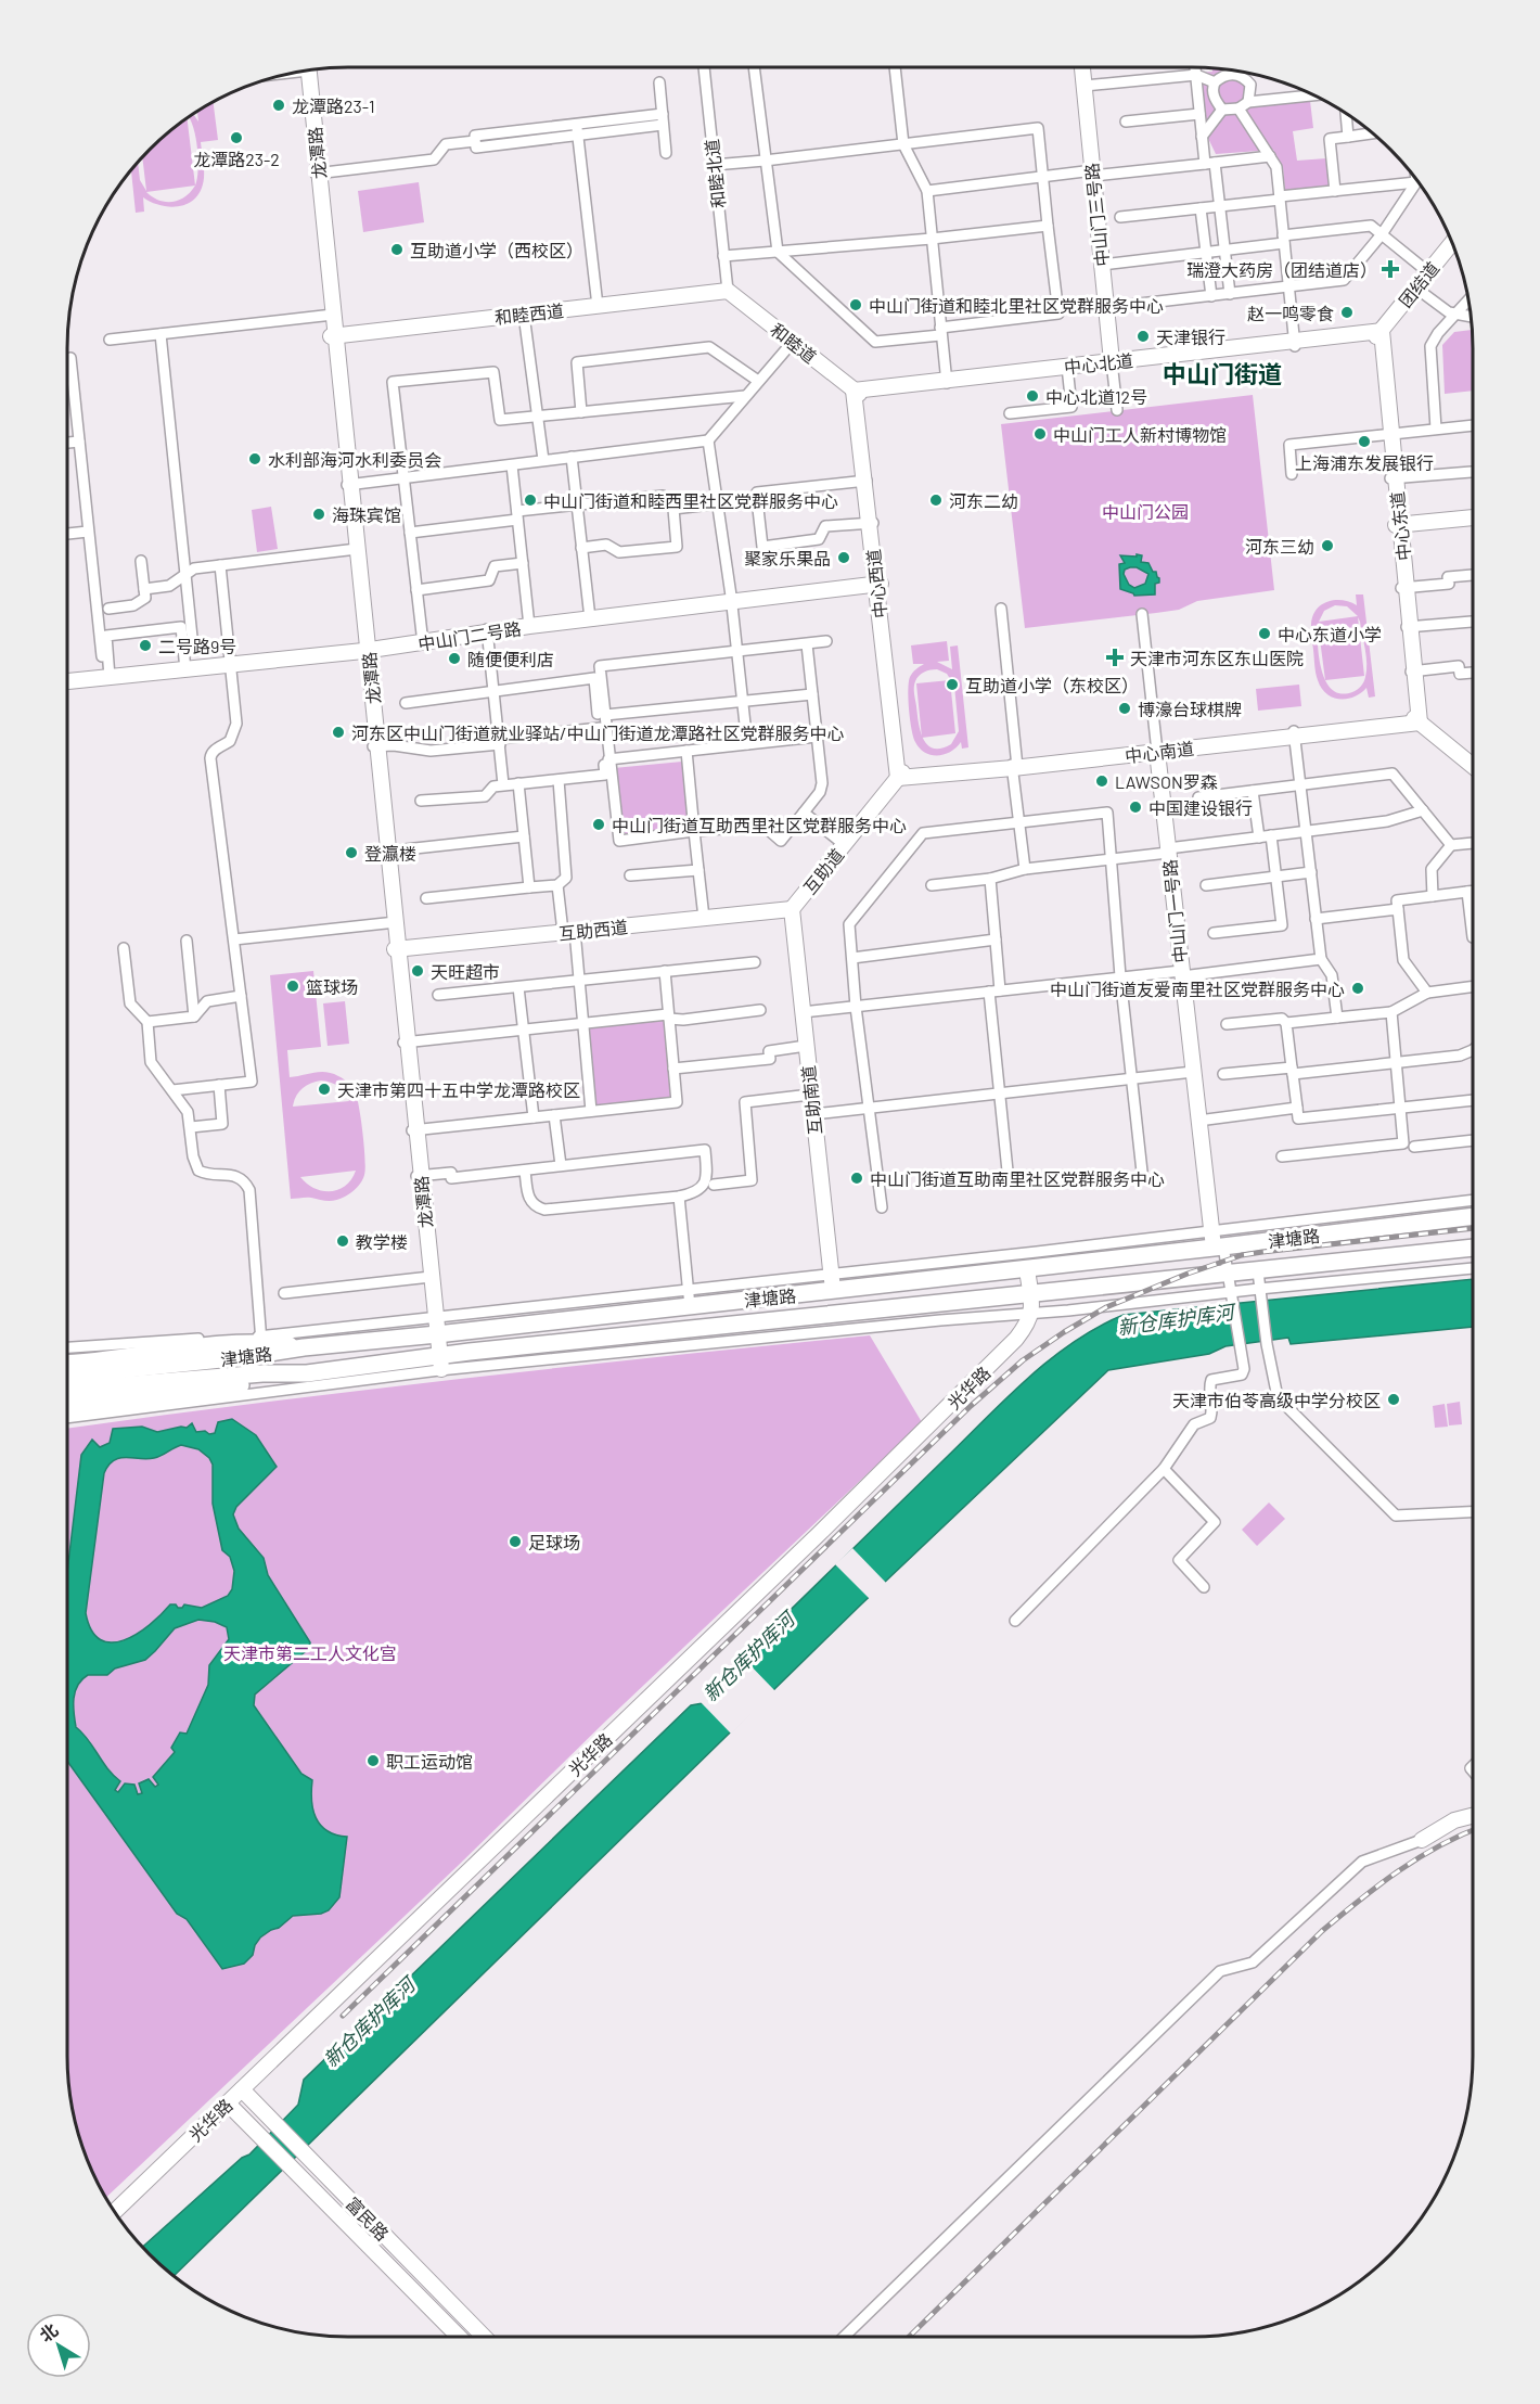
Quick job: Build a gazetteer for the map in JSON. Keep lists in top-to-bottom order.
{
  "streets": {
    "main road": ["津塘路"],
    "street": [
      "龙潭路",
      "和睦北道",
      "中山门三号路",
      "团结道",
      "和睦西道",
      "和睦道",
      "中心北道",
      "中心东道",
      "中心西道",
      "中山门二号路",
      "中心南道",
      "互助道",
      "中山门一号路",
      "互助西道",
      "互助南道",
      "光华路",
      "富民路"
    ]
  },
  "crossings": [
    ["龙潭路", "和睦西道"],
    ["龙潭路", "中山门二号路"],
    ["龙潭路", "互助西道"],
    ["龙潭路", "津塘路"],
    ["和睦北道", "和睦西道"],
    ["和睦北道", "和睦道"],
    ["中山门三号路", "中心北道"],
    ["团结道", "中心北道"],
    ["团结道", "中心东道"],
    ["和睦西道", "和睦道"],
    ["和睦道", "中心北道"],
    ["和睦道", "中心西道"],
    ["中心北道", "中心东道"],
    ["中心北道", "中心西道"],
    ["中心东道", "中心南道"],
    ["中心西道", "中山门二号路"],
    ["中心西道", "中心南道"],
    ["中心西道", "互助道"],
    ["中心南道", "互助道"],
    ["中心南道", "中山门一号路"],
    ["互助道", "互助西道"],
    ["互助道", "互助南道"],
    ["中山门一号路", "津塘路"],
    ["互助西道", "互助南道"],
    ["互助南道", "津塘路"],
    ["光华路", "富民路"]
  ],
  "districts": ["中山门街道"],
  "water": ["新仓库护库河"],
  "parks": ["中山门公园", "天津市第二工人文化宫"],
  "places": {
    "other": [
      "龙潭路23-1",
      "龙潭路23-2",
      "互助道小学（西校区）",
      "中山门街道和睦北里社区党群服务中心",
      "赵一鸣零食",
      "天津银行",
      "中心北道12号",
      "中山门工人新村博物馆",
      "上海浦东发展银行",
      "水利部海河水利委员会",
      "中山门街道和睦西里社区党群服务中心",
      "河东二幼",
      "海珠宾馆",
      "河东三幼",
      "聚家乐果品",
      "中心东道小学",
      "二号路9号",
      "随便便利店",
      "互助道小学（东校区）",
      "博濠台球棋牌",
      "河东区中山门街道就业驿站/中山门街道龙潭路社区党群服务中心",
      "LAWSON罗森",
      "中国建设银行",
      "中山门街道互助西里社区党群服务中心",
      "登瀛楼",
      "天旺超市",
      "篮球场",
      "中山门街道友爱南里社区党群服务中心",
      "天津市第四十五中学龙潭路校区",
      "中山门街道互助南里社区党群服务中心",
      "教学楼",
      "天津市伯苓高级中学分校区",
      "足球场",
      "职工运动馆"
    ],
    "health": ["瑞澄大药房（团结道店）", "天津市河东区东山医院"]
  },
  "north": "top left"
}
